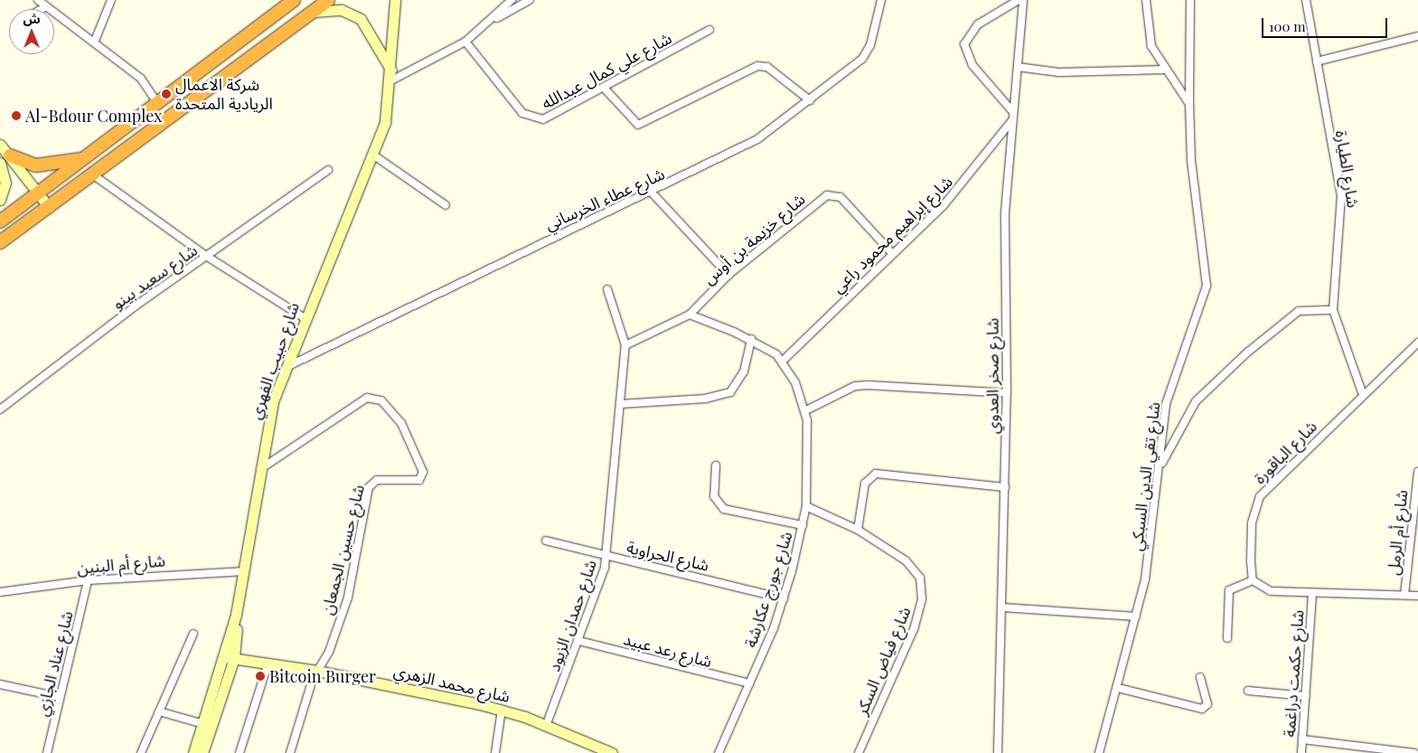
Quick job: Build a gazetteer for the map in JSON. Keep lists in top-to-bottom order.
{
  "streets": {
    "street": [
      "شارع علي كمال عبدالله",
      "شارع الطيارة",
      "شارع عطاء الخرساني",
      "شارع إبراهيم محمود راعي",
      "شارع خزيمة بن أوس",
      "شارع سعيد بينو",
      "شارع حبيب الفهري",
      "شارع صخر العدوي",
      "شارع الباقورة",
      "شارع تقي الدين السبكي",
      "شارع أم الرمل",
      "شارع حسين الجمعان",
      "شارع الحراوية",
      "شارع أم البنين",
      "شارع جورج عكارشة",
      "شارع حمدان الزيود",
      "شارع رعد عبيد",
      "شارع فياض السكر",
      "شارع عناد الجازي",
      "شارع حكمت دراغمة",
      "شارع محمد الزهري"
    ]
  },
  "crossings": [
    ["شارع الطيارة", "شارع الباقورة"],
    ["شارع عطاء الخرساني", "شارع حبيب الفهري"],
    ["شارع إبراهيم محمود راعي", "شارع خزيمة بن أوس"],
    ["شارع إبراهيم محمود راعي", "شارع صخر العدوي"],
    ["شارع إبراهيم محمود راعي", "شارع جورج عكارشة"],
    ["شارع حبيب الفهري", "شارع حسين الجمعان"],
    ["شارع حبيب الفهري", "شارع أم البنين"],
    ["شارع حبيب الفهري", "شارع محمد الزهري"],
    ["شارع حسين الجمعان", "شارع محمد الزهري"],
    ["شارع الحراوية", "شارع جورج عكارشة"],
    ["شارع الحراوية", "شارع حمدان الزيود"],
    ["شارع أم البنين", "شارع عناد الجازي"],
    ["شارع جورج عكارشة", "شارع رعد عبيد"],
    ["شارع جورج عكارشة", "شارع فياض السكر"],
    ["شارع حمدان الزيود", "شارع رعد عبيد"],
    ["شارع حمدان الزيود", "شارع محمد الزهري"]
  ],
  "places": ["شركة الاعمال الريادية المتحدة", "Al-Bdour Complex", "Bitcoin Burger"],
  "scale_bar": "100 m",
  "north": "top"
}
